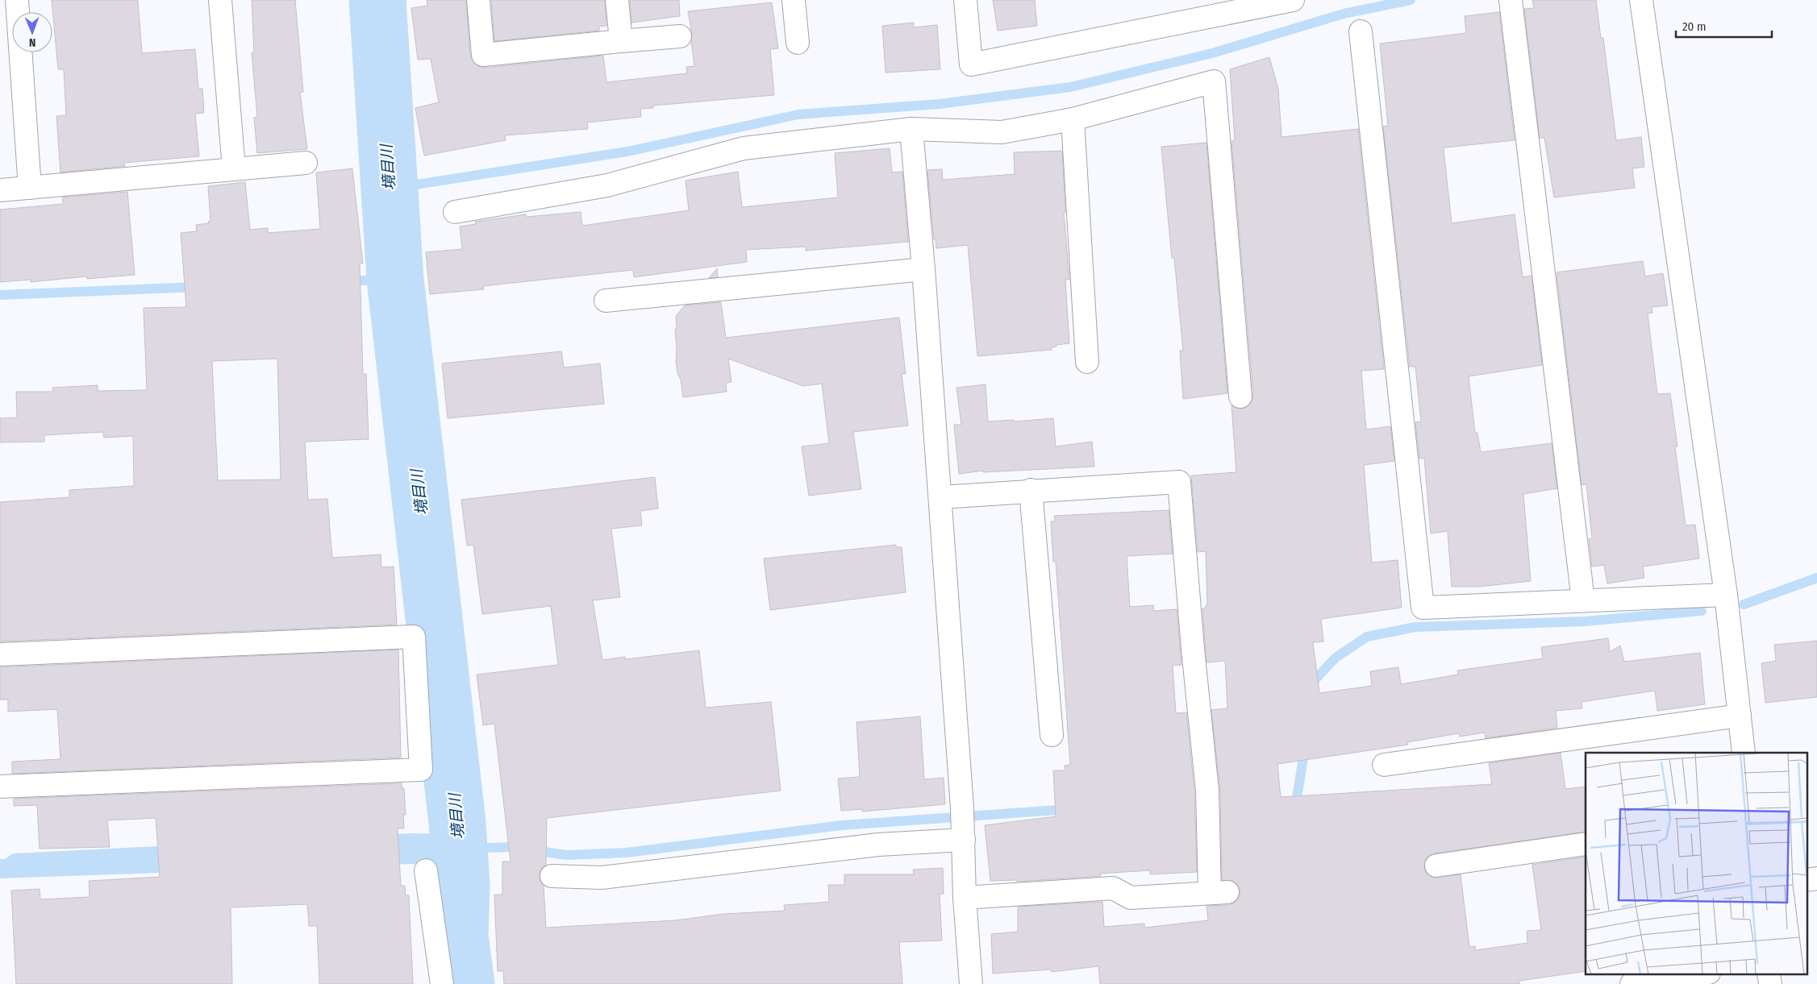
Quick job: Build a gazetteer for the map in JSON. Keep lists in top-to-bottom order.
{
  "water": ["境目川"],
  "scale_bar": "20 m",
  "north": "bottom"
}
